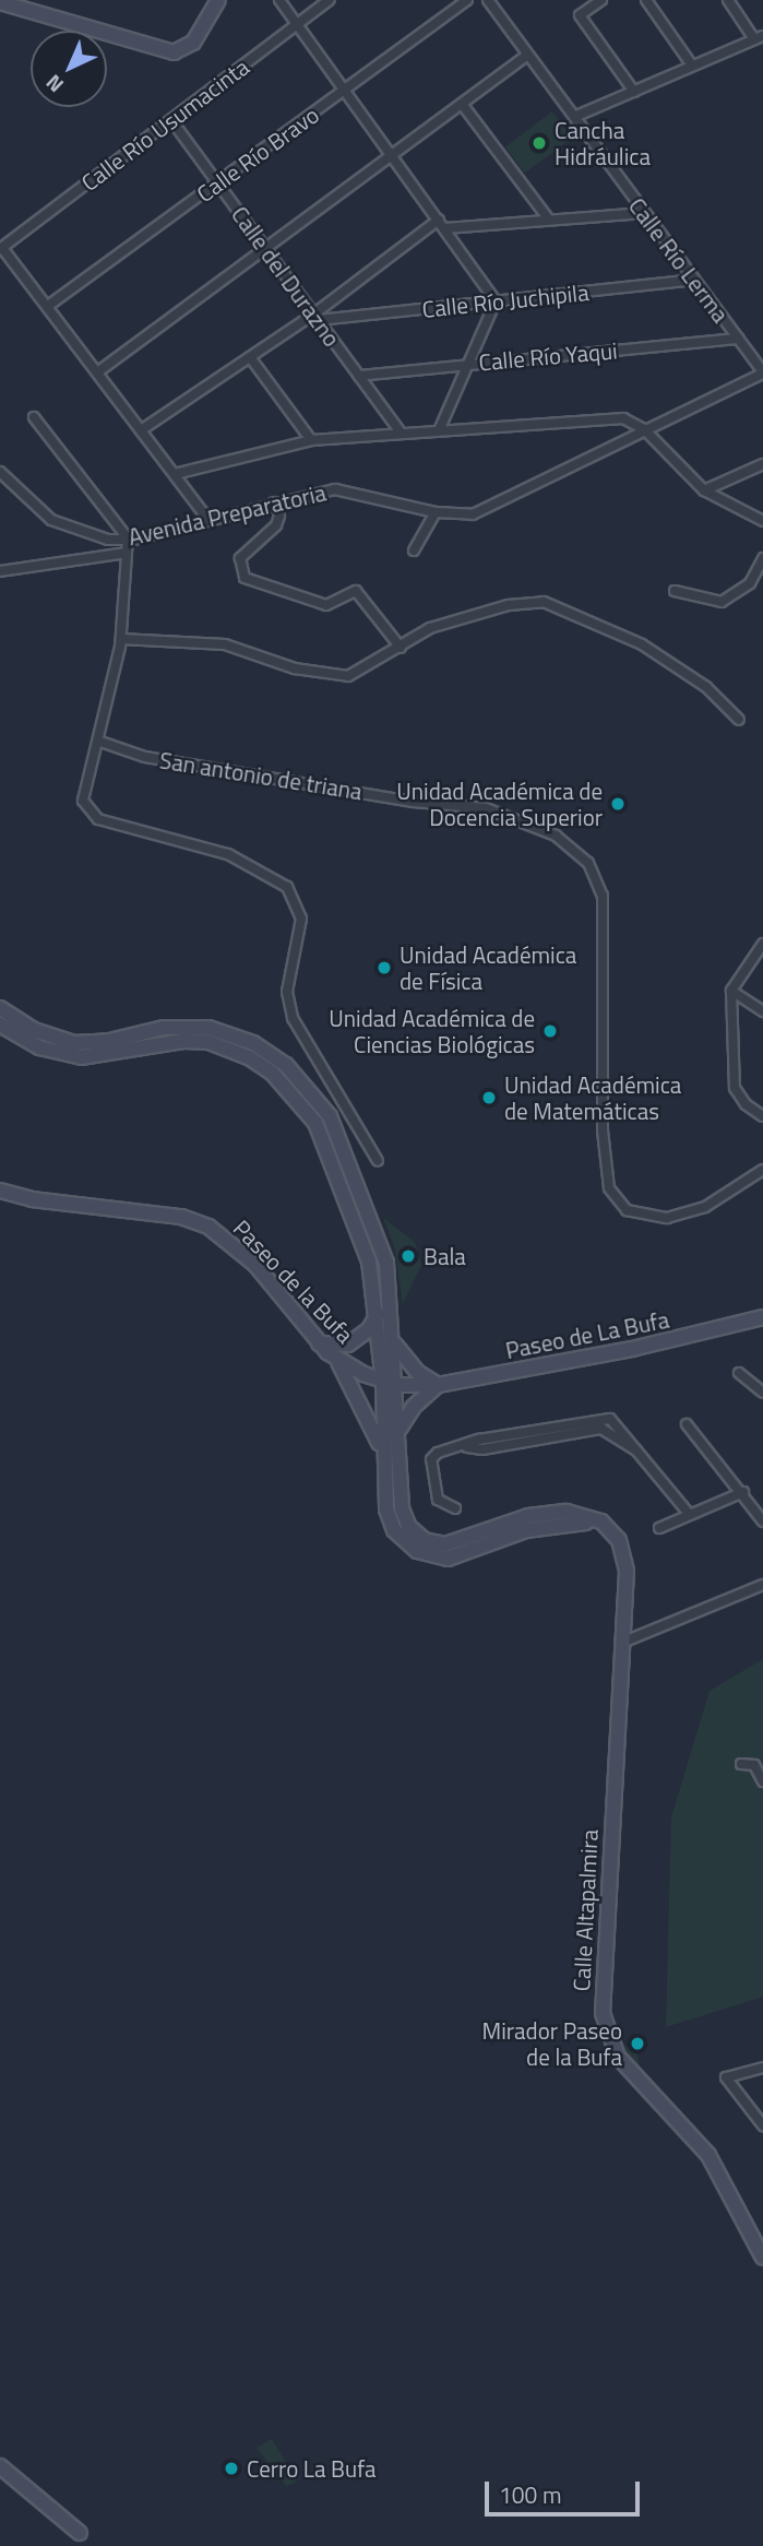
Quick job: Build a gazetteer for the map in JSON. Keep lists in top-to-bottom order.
{
  "streets": {
    "main road": ["Paseo de la Bufa", "Paseo de La Bufa", "Calle Altapalmira"],
    "street": [
      "Calle Río Usumacinta",
      "Calle Río Bravo",
      "Calle Río Lerma",
      "Calle del Durazno",
      "Calle Río Juchipila",
      "Calle Río Yaqui",
      "Avenida Preparatoria",
      "San antonio de triana"
    ]
  },
  "crossings": [
    ["Calle Río Usumacinta", "Calle del Durazno"],
    ["Calle Río Bravo", "Calle del Durazno"],
    ["Calle Río Lerma", "Calle Río Juchipila"],
    ["Calle Río Lerma", "Calle Río Yaqui"],
    ["Calle Río Lerma", "Avenida Preparatoria"],
    ["Calle del Durazno", "Calle Río Juchipila"],
    ["Calle del Durazno", "Calle Río Yaqui"],
    ["Paseo de la Bufa", "Paseo de La Bufa"]
  ],
  "places": [
    "Cancha Hidráulica",
    "Unidad Académica de Docencia Superior",
    "Unidad Académica de Física",
    "Unidad Académica de Ciencias Biológicas",
    "Unidad Académica de Matemáticas",
    "Bala",
    "Mirador Paseo de la Bufa",
    "Cerro La Bufa"
  ],
  "scale_bar": "100 m",
  "north": "bottom left"
}
